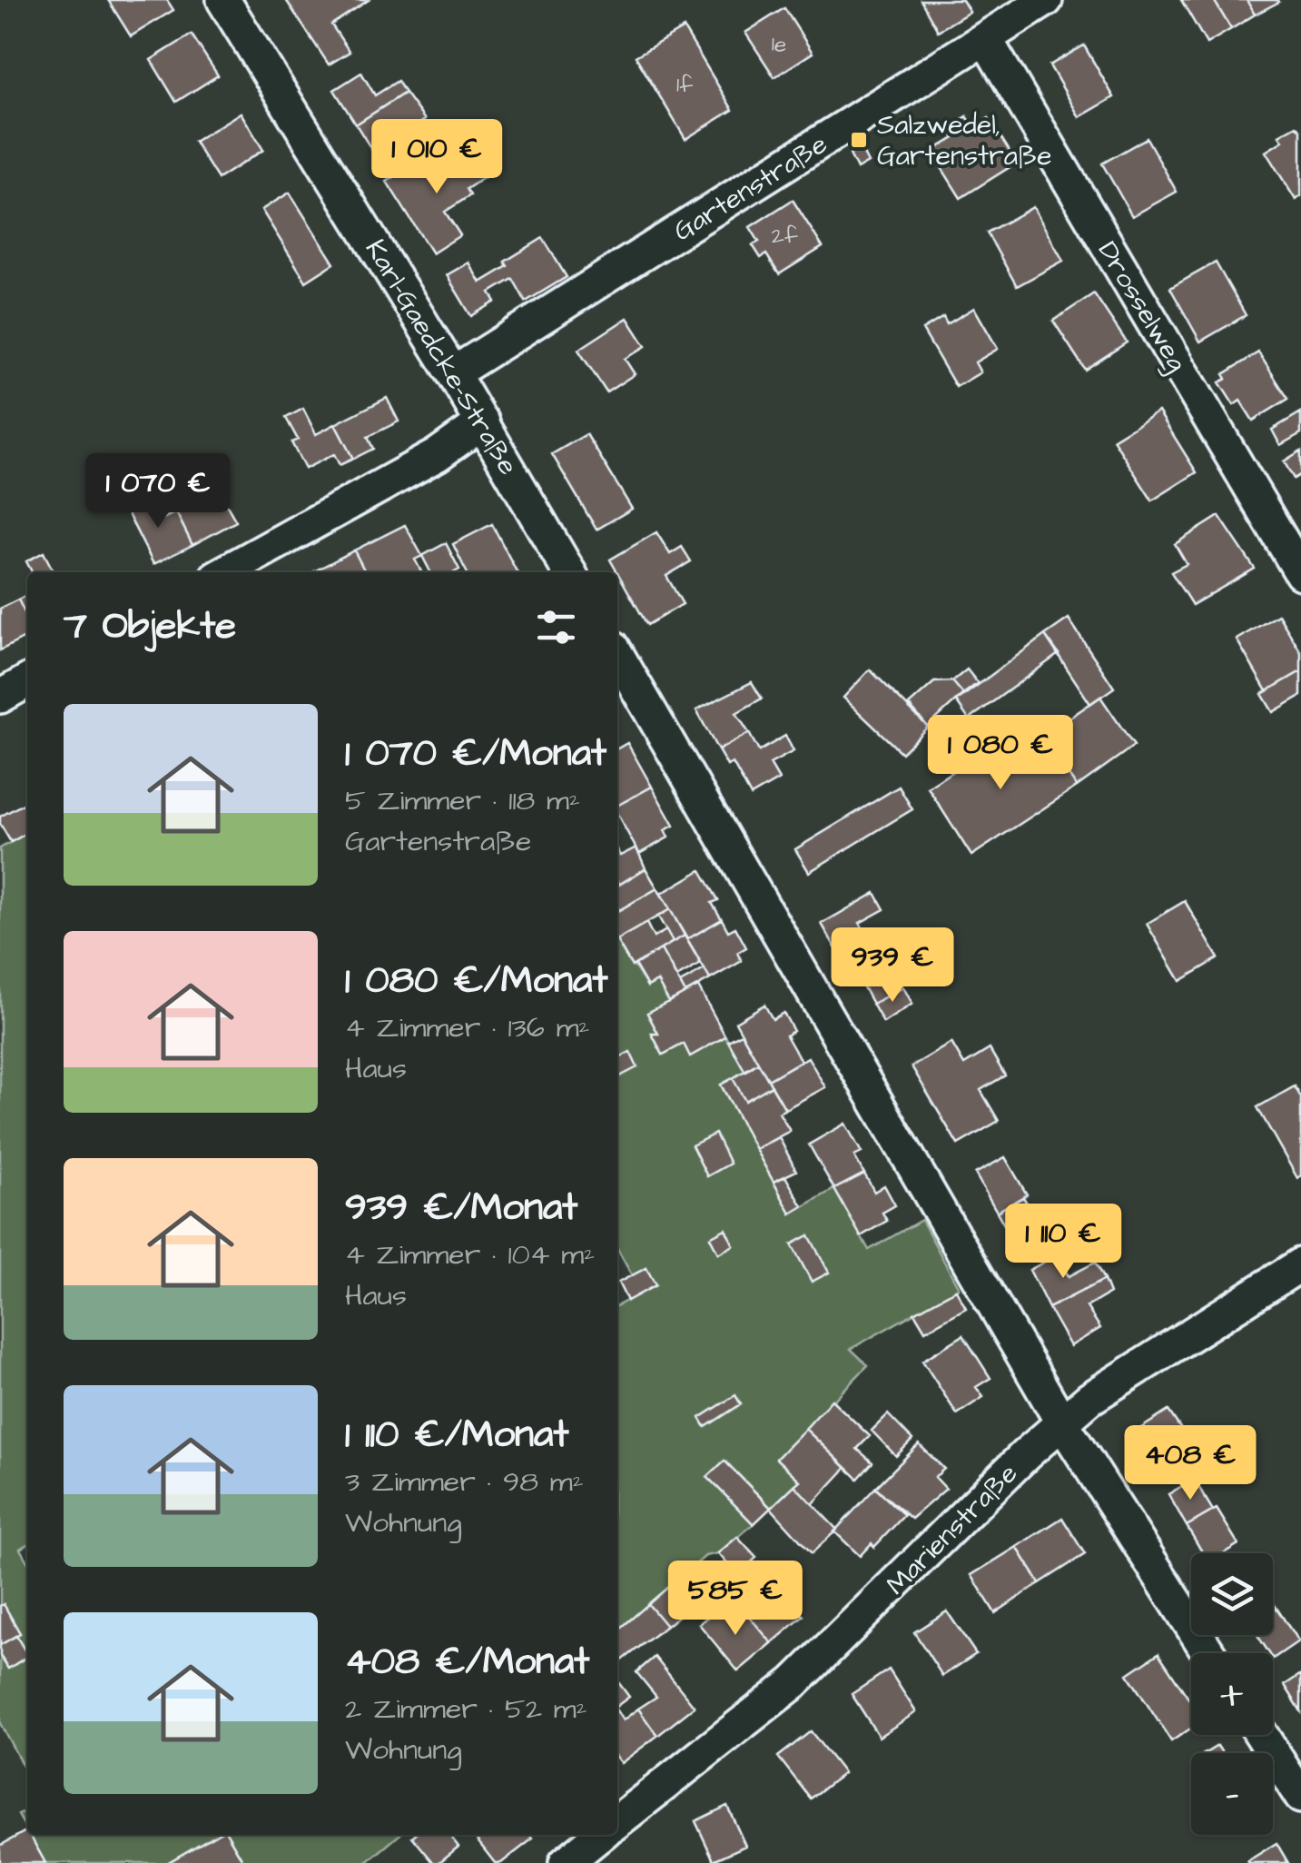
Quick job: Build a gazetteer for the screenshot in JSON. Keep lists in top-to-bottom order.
{
  "streets": {
    "street": [
      "Gartenstraße",
      "Drosselweg",
      "Karl-Gaedcke-Straße",
      "Marienstraße"
    ]
  },
  "crossings": [
    ["Gartenstraße", "Drosselweg"],
    ["Gartenstraße", "Karl-Gaedcke-Straße"]
  ],
  "places": {
    "transit": ["Salzwedel, Gartenstraße"]
  },
  "house_numbers": ["1e", "1f", "2f"],
  "page": {
    "price": [
      "1 010 €",
      "1 070 €",
      "1 080 €",
      "939 €",
      "1 110 €",
      "408 €",
      "585 €"
    ],
    "heading": "7 Objekte",
    "list": [
      {
        "name": "1 070 €/Monat",
        "note": "5 Zimmer · 118 m² · Gartenstraße"
      },
      {
        "name": "1 080 €/Monat",
        "note": "4 Zimmer · 136 m² · Haus"
      },
      {
        "name": "939 €/Monat",
        "note": "4 Zimmer · 104 m² · Haus"
      },
      {
        "name": "1 110 €/Monat",
        "note": "3 Zimmer · 98 m² · Wohnung"
      },
      {
        "name": "408 €/Monat",
        "note": "2 Zimmer · 52 m² · Wohnung"
      }
    ],
    "map_buttons": ["+", "−"]
  }
}
